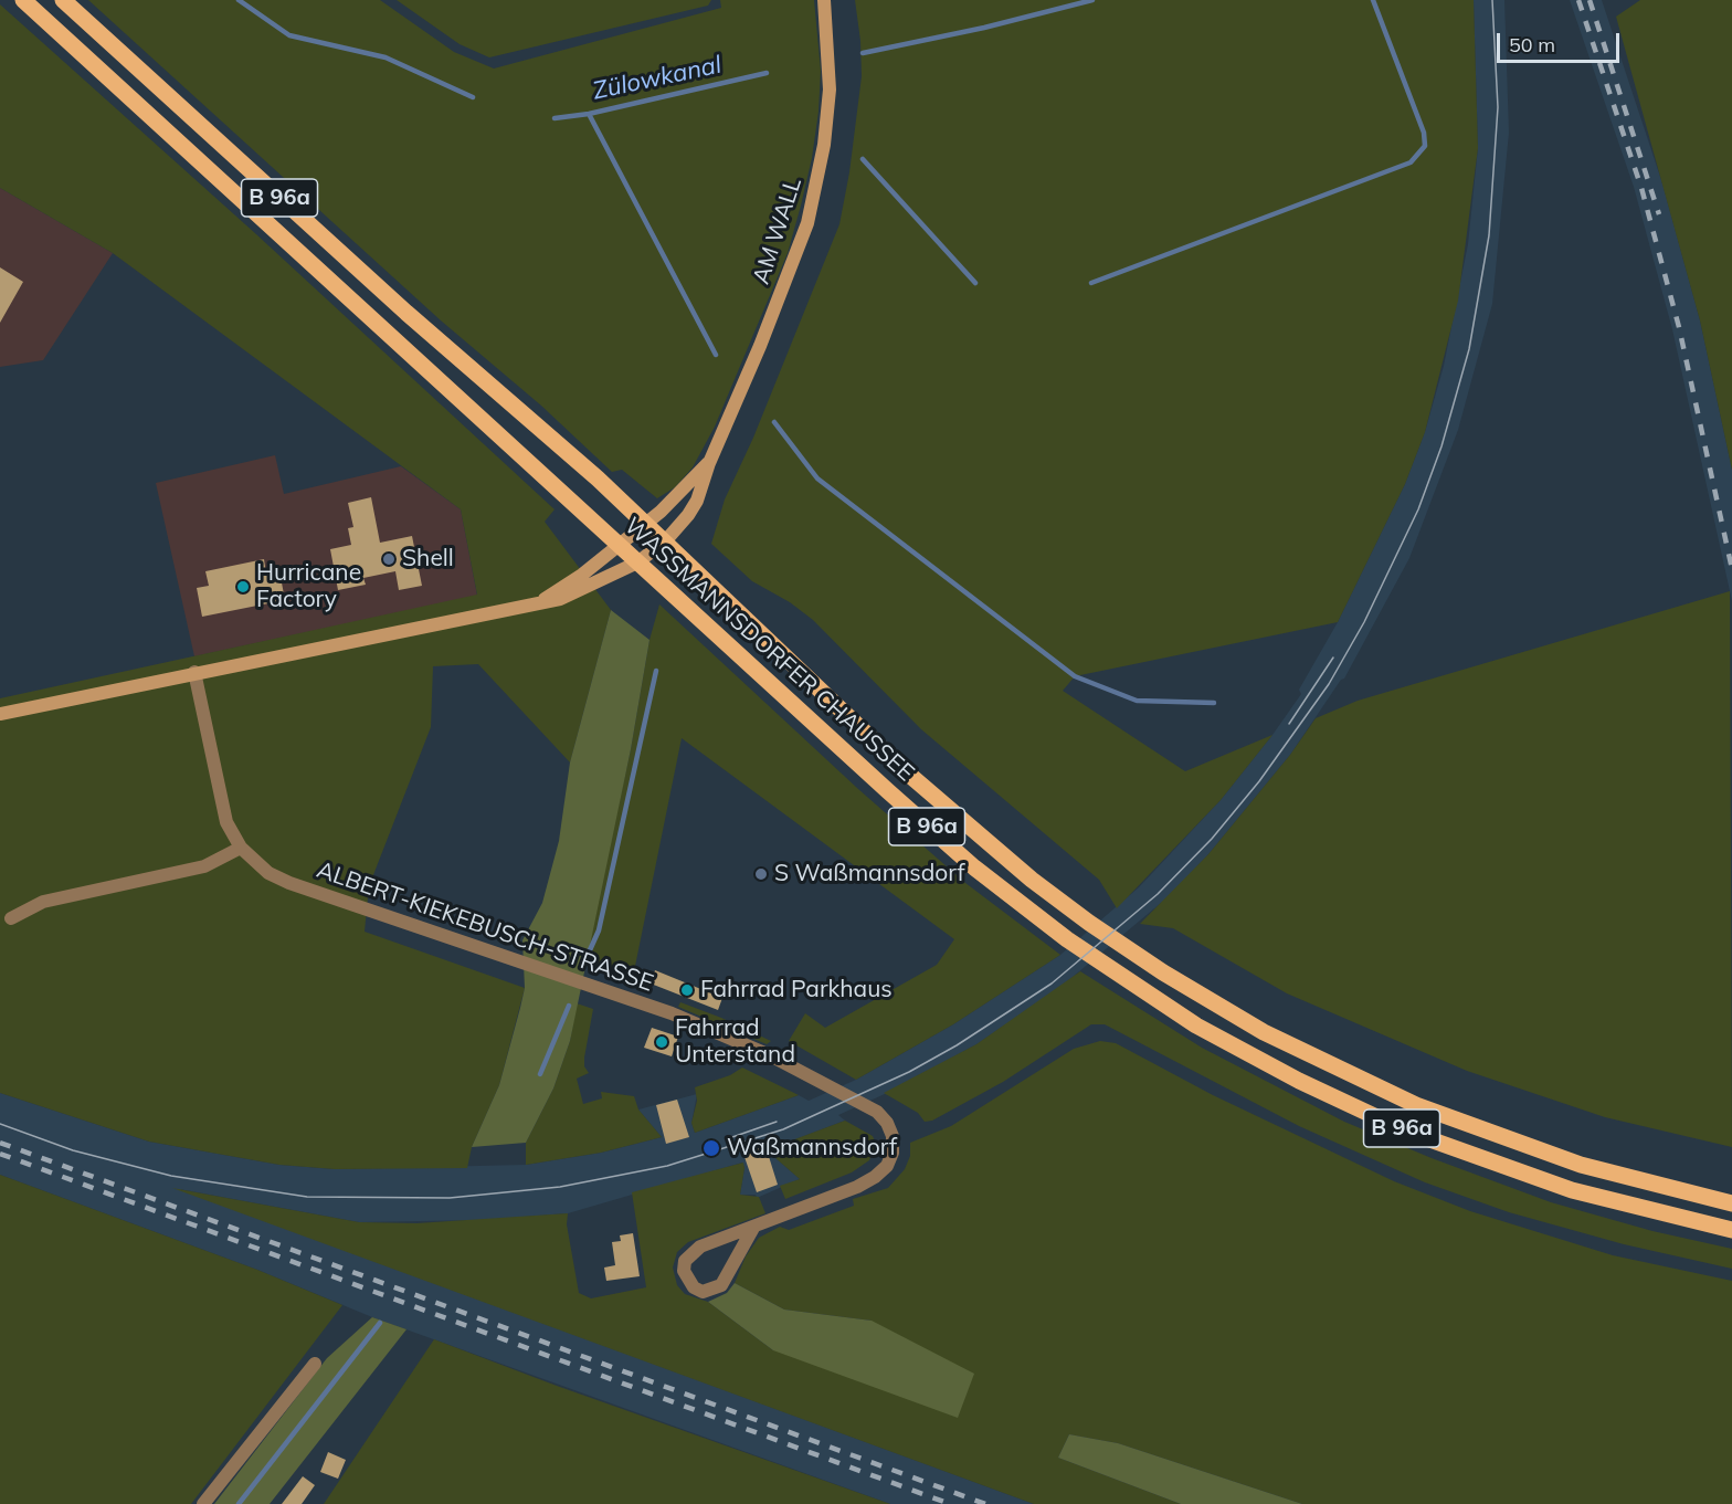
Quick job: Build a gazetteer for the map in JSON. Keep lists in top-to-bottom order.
{
  "streets": {
    "main road": ["B 96a", "WASSMANNSDORFER CHAUSSEE"],
    "street": ["AM WALL", "ALBERT-KIEKEBUSCH-STRASSE"]
  },
  "crossings": [
    ["AM WALL", "WASSMANNSDORFER CHAUSSEE"],
    ["AM WALL", "ALBERT-KIEKEBUSCH-STRASSE"]
  ],
  "water": ["Zülowkanal"],
  "places": [
    "Shell",
    "Hurricane Factory",
    "S Waßmannsdorf",
    "Fahrrad Parkhaus",
    "Fahrrad Unterstand",
    "Waßmannsdorf"
  ],
  "scale_bar": "50 m"
}
